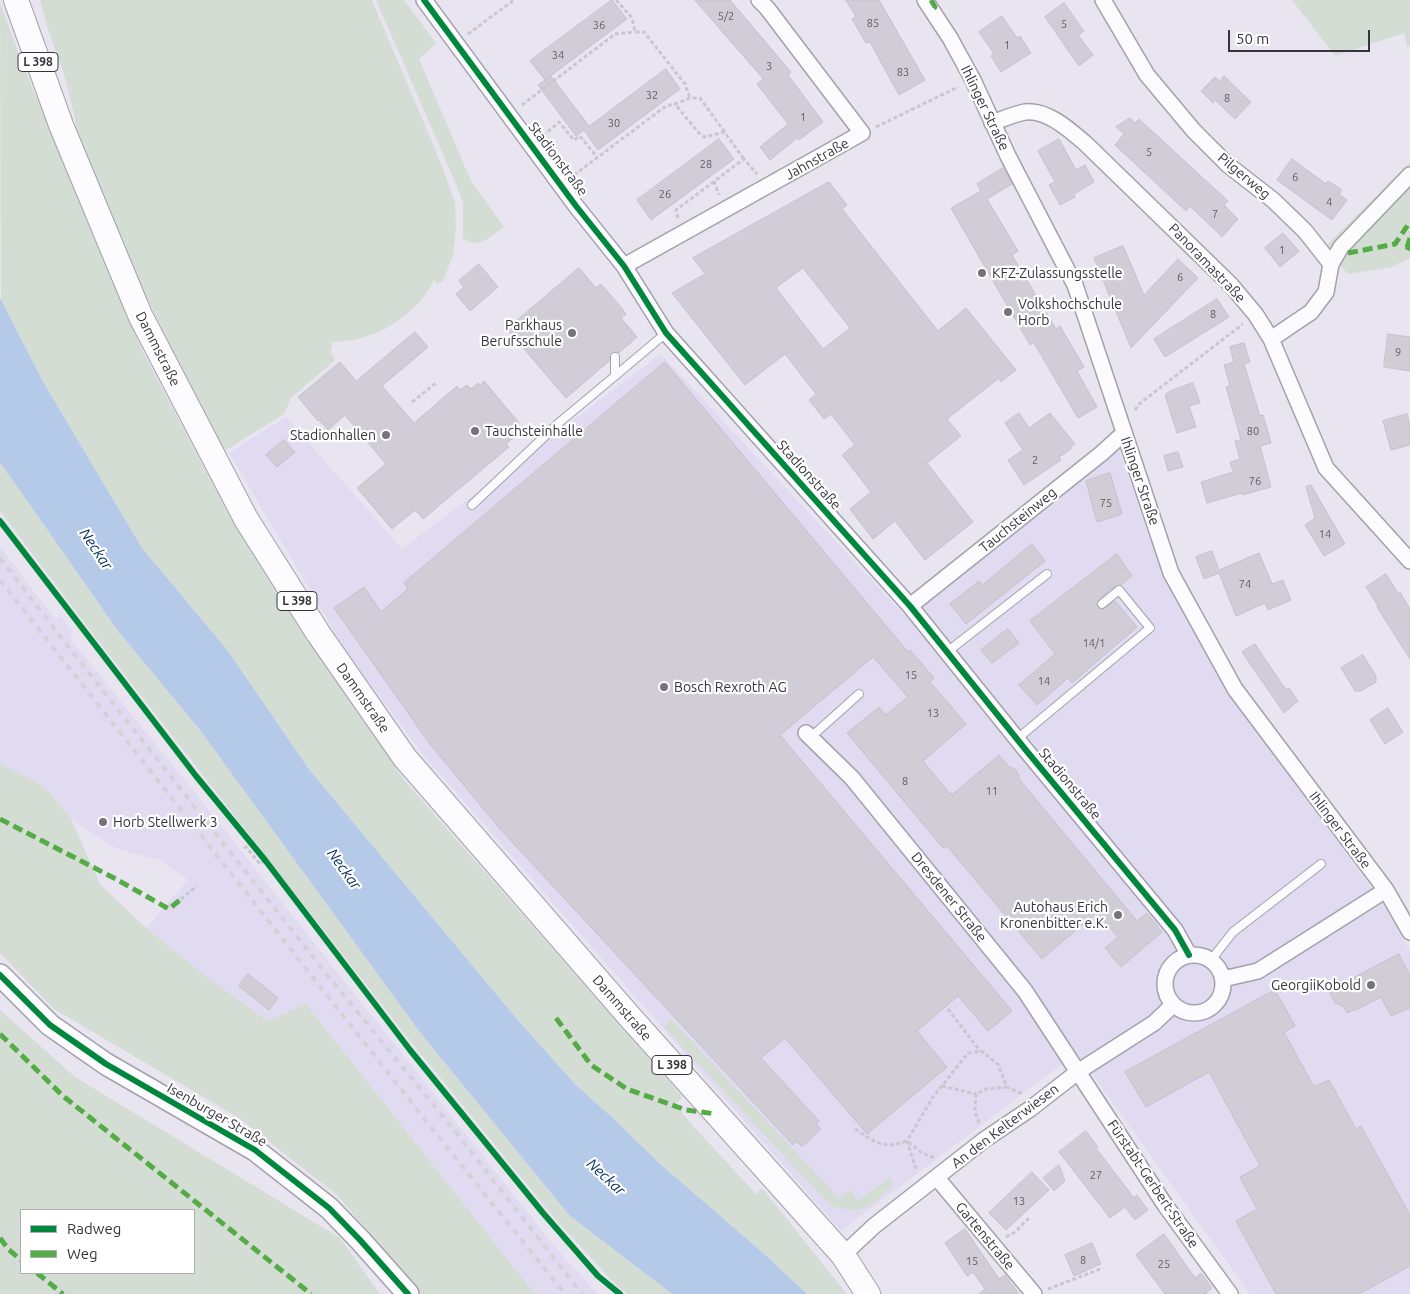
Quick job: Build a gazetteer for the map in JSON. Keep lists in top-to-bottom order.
{
  "streets": {
    "main road": ["L 398", "Dammstraße"],
    "street": [
      "Ihlinger Straße",
      "Stadionstraße",
      "Jahnstraße",
      "Pilgerweg",
      "Panoramastraße",
      "Tauchsteinweg",
      "Dresdener Straße",
      "Isenburger Straße",
      "An den Kelterwiesen",
      "Fürstabt-Gerbert-Straße",
      "Gartenstraße"
    ]
  },
  "crossings": [
    ["Ihlinger Straße", "Panoramastraße"],
    ["Ihlinger Straße", "Tauchsteinweg"],
    ["Stadionstraße", "Jahnstraße"],
    ["Stadionstraße", "Tauchsteinweg"],
    ["Stadionstraße", "An den Kelterwiesen"],
    ["Dammstraße", "An den Kelterwiesen"],
    ["Dresdener Straße", "An den Kelterwiesen"],
    ["Dresdener Straße", "Fürstabt-Gerbert-Straße"],
    ["An den Kelterwiesen", "Fürstabt-Gerbert-Straße"],
    ["An den Kelterwiesen", "Gartenstraße"]
  ],
  "water": ["Neckar"],
  "places": [
    "KFZ-Zulassungsstelle",
    "Volkshochschule Horb",
    "Parkhaus Berufsschule",
    "Tauchsteinhalle",
    "Stadionhallen",
    "Bosch Rexroth AG",
    "Horb Stellwerk 3",
    "Autohaus Erich Kronenbitter e.K.",
    "GeorgiiKobold"
  ],
  "house_numbers": [
    "5/2",
    "85",
    "5",
    "36",
    "1",
    "34",
    "3",
    "83",
    "32",
    "8",
    "1",
    "30",
    "5",
    "28",
    "6",
    "26",
    "4",
    "7",
    "1",
    "6",
    "8",
    "9",
    "80",
    "2",
    "76",
    "75",
    "14",
    "74",
    "14/1",
    "15",
    "14",
    "13",
    "8",
    "11",
    "27",
    "13",
    "8",
    "15",
    "25"
  ],
  "legend": ["Radweg", "Weg"],
  "scale_bar": "50 m"
}
